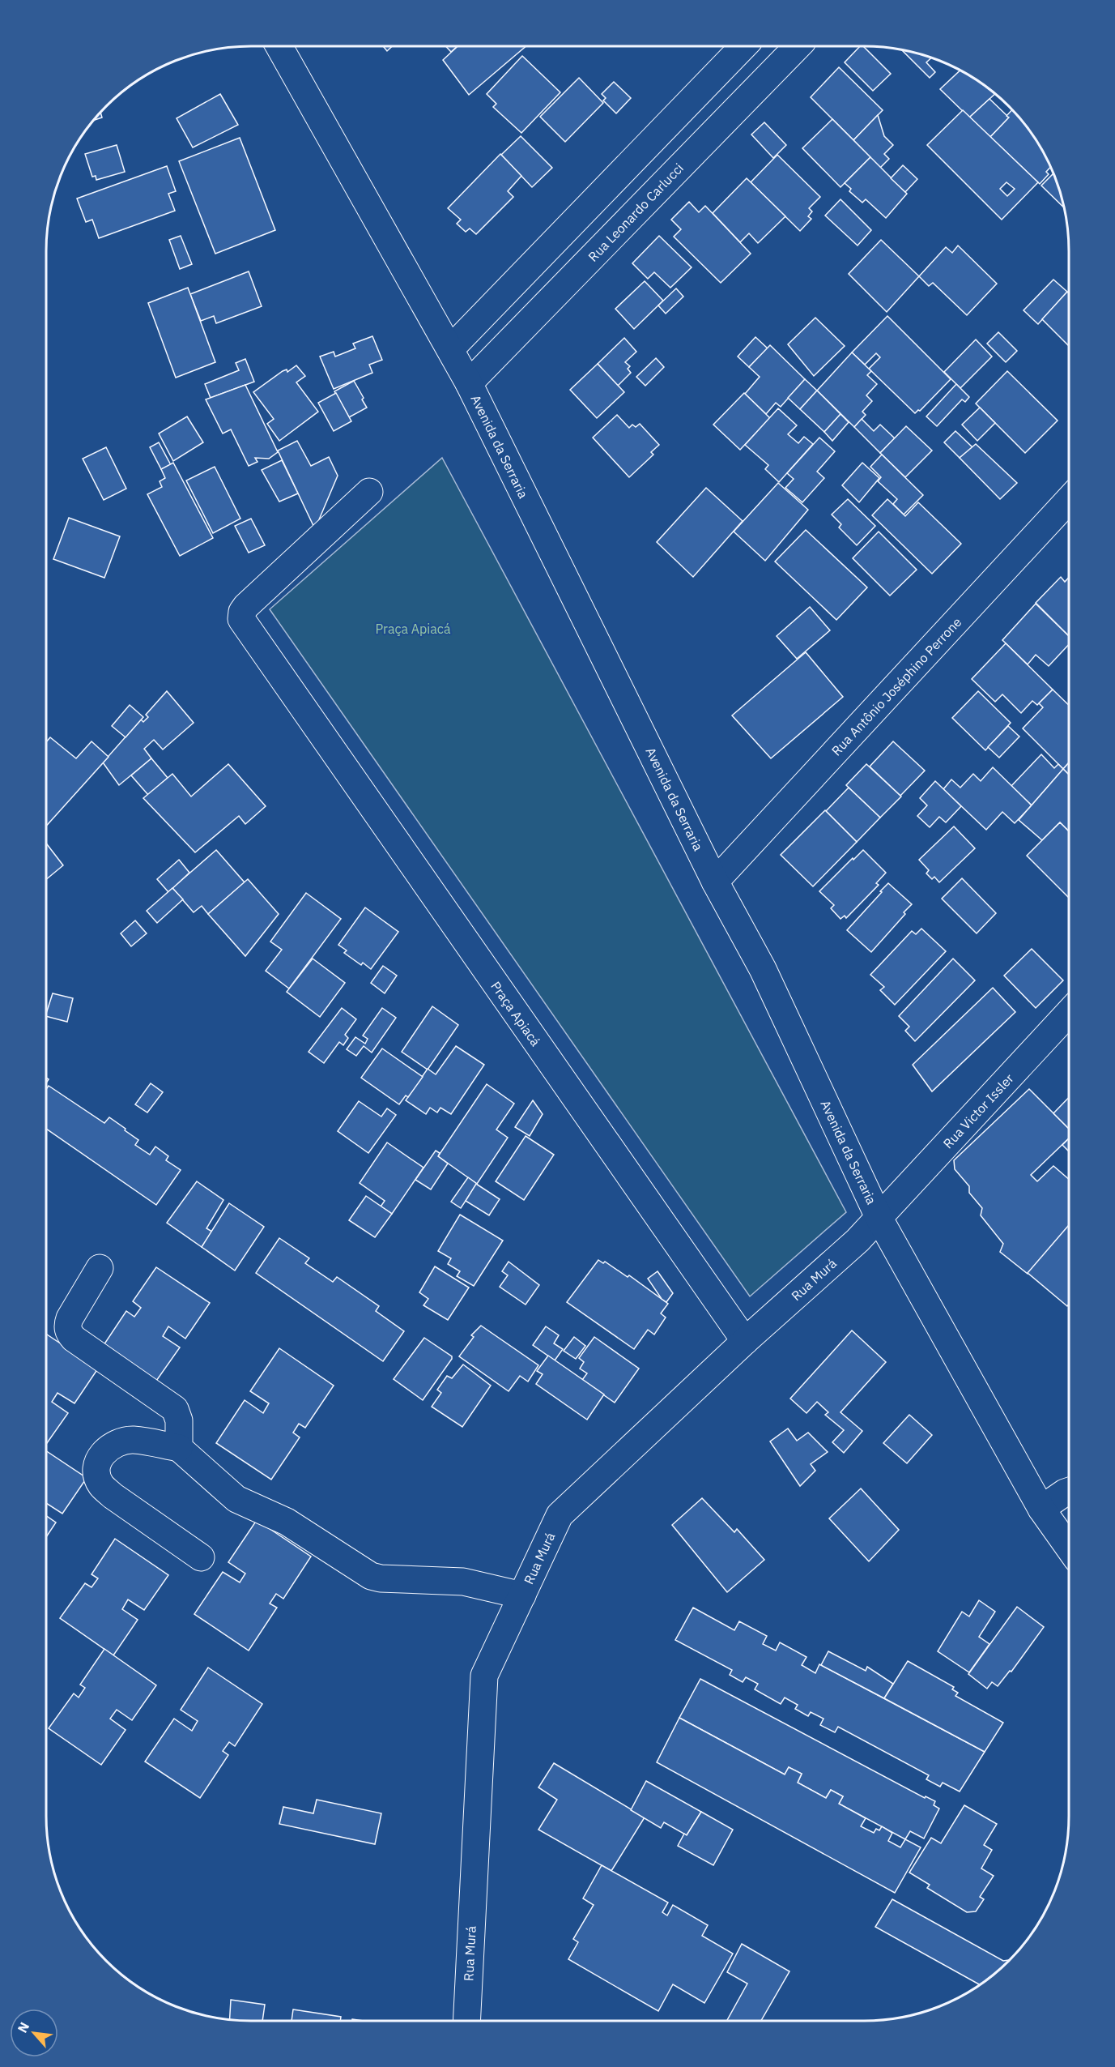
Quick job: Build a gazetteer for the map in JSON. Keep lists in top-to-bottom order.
{
  "streets": {
    "street": [
      "Rua Leonardo Carlucci",
      "Avenida da Serraria",
      "Rua Antônio Joséphino Perrone",
      "Praça Apiacá",
      "Rua Victor Issler",
      "Rua Murá"
    ]
  },
  "crossings": [
    ["Rua Leonardo Carlucci", "Avenida da Serraria"],
    ["Avenida da Serraria", "Rua Antônio Joséphino Perrone"],
    ["Avenida da Serraria", "Rua Victor Issler"],
    ["Avenida da Serraria", "Rua Murá"],
    ["Praça Apiacá", "Rua Murá"],
    ["Rua Victor Issler", "Rua Murá"]
  ],
  "parks": ["Praça Apiacá"],
  "north": "top left"
}
